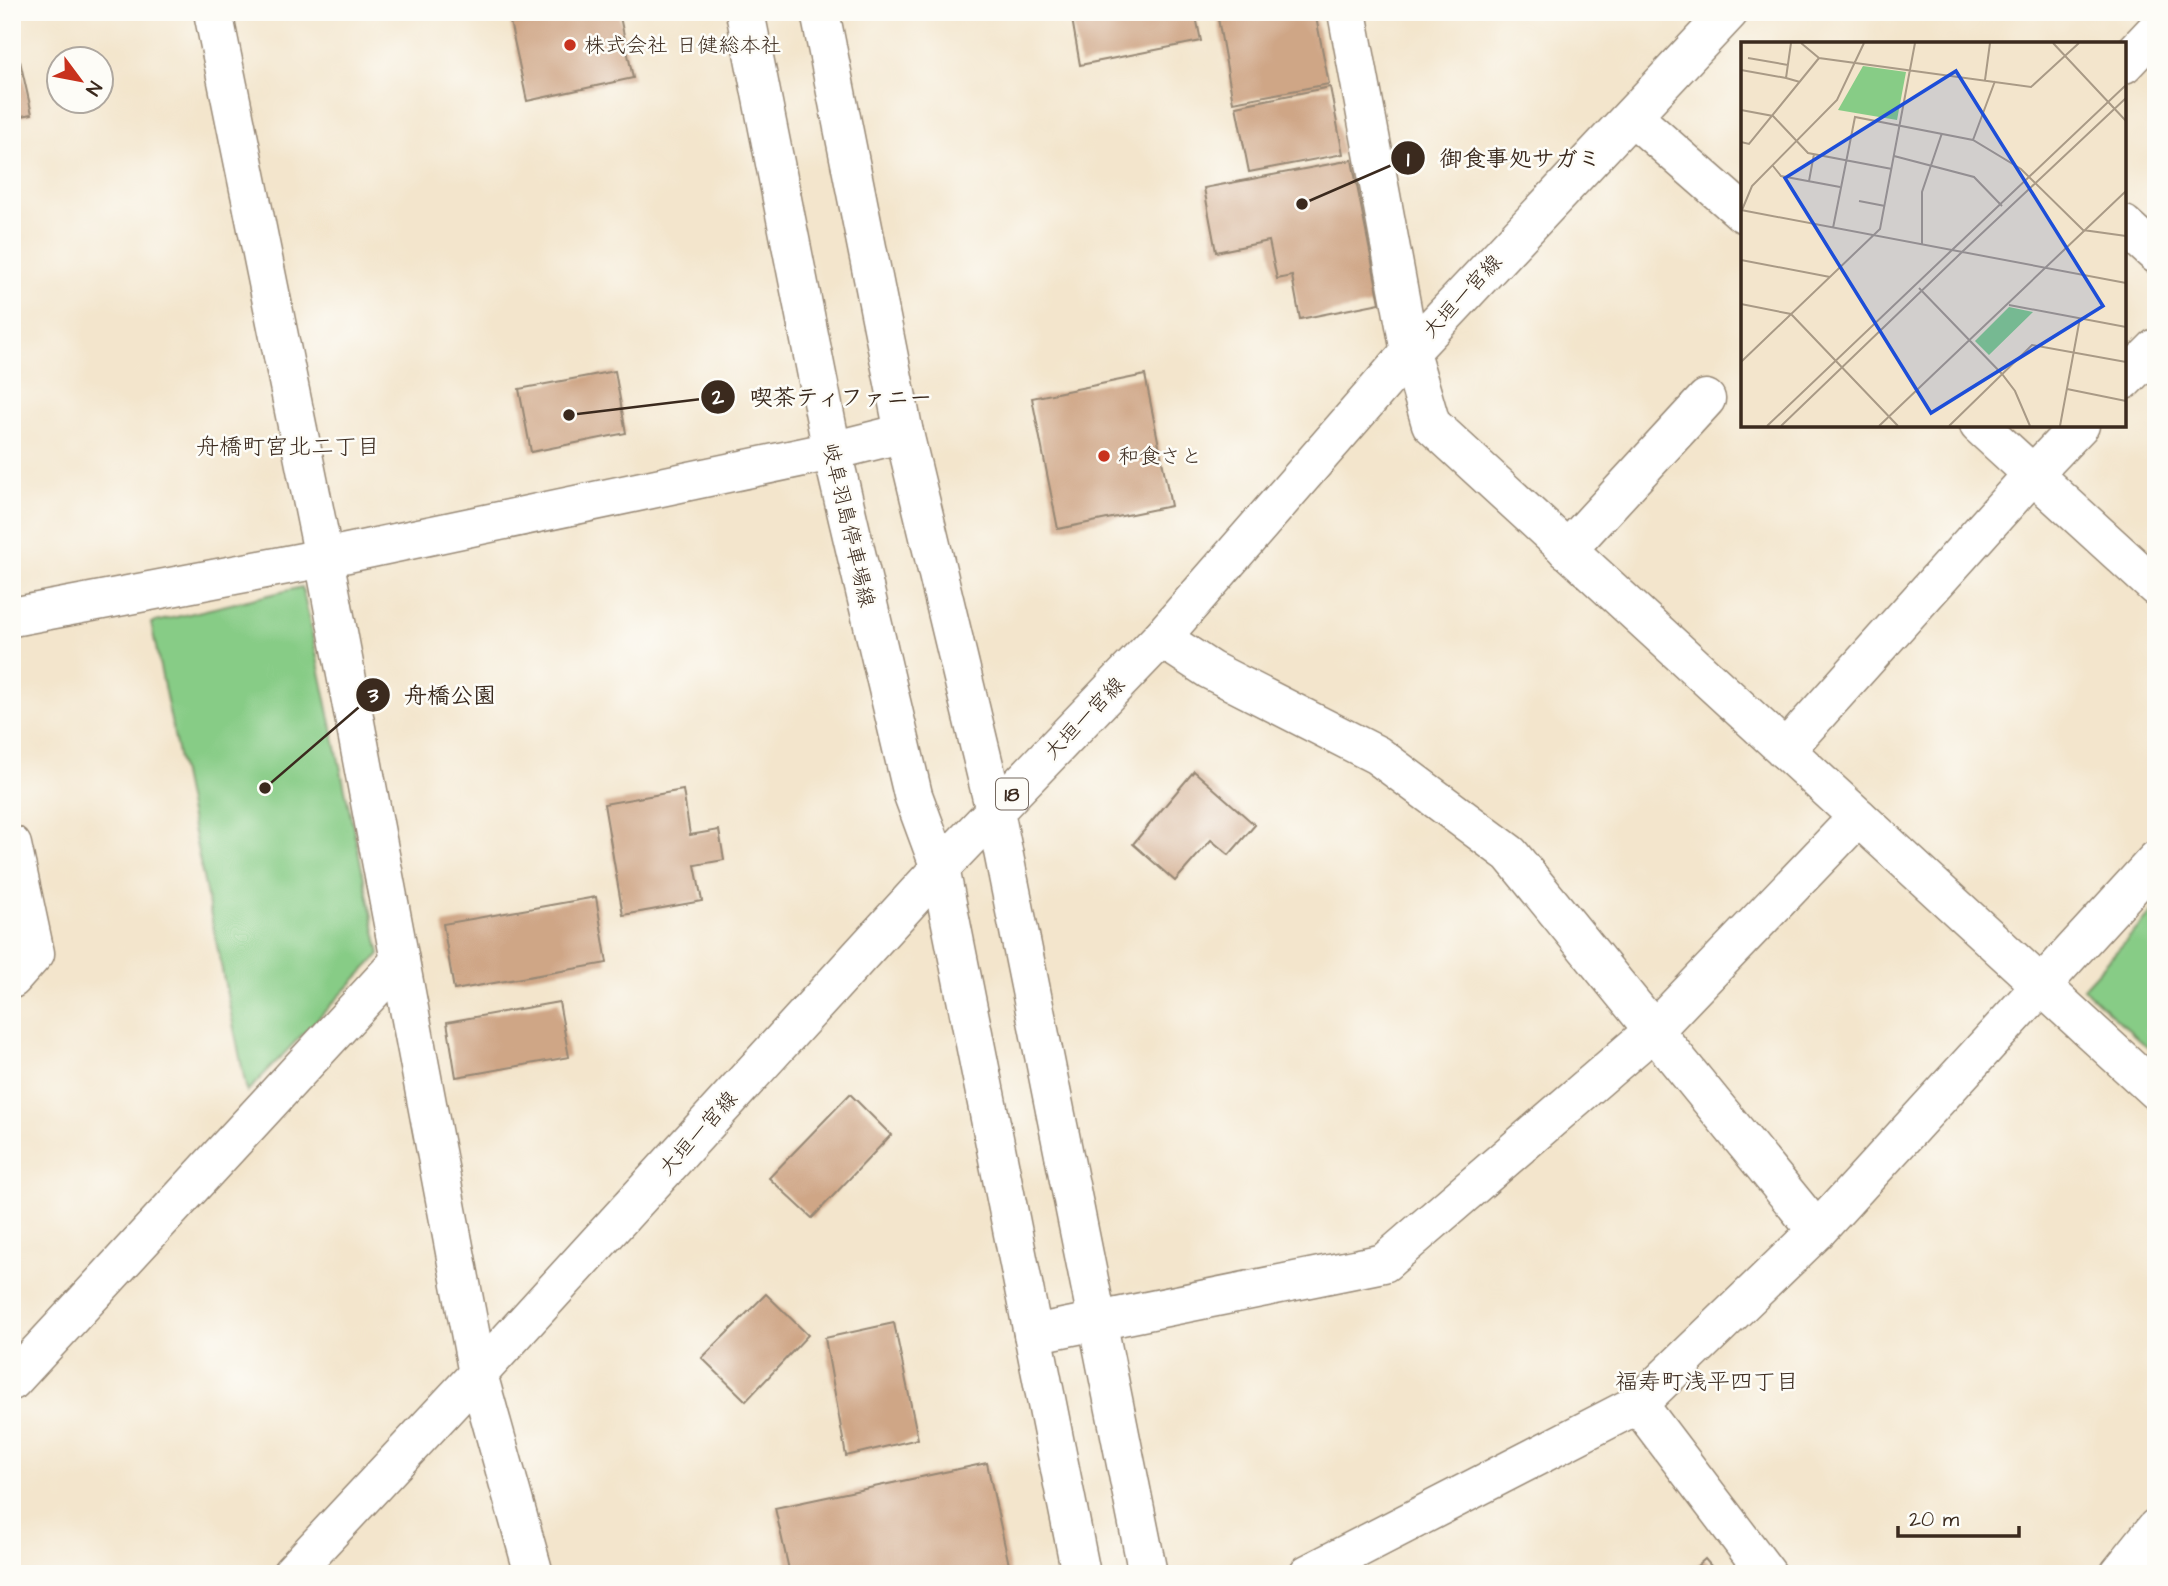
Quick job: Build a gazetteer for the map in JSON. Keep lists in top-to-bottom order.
{
  "streets": {
    "street": ["大垣一宮線", "岐阜羽島停車場線", "18"]
  },
  "crossings": [
    ["大垣一宮線", "岐阜羽島停車場線"]
  ],
  "districts": ["舟橋町宮北二丁目", "福寿町浅平四丁目"],
  "places": [
    "株式会社 日健総本社",
    "御食事処サガミ",
    "喫茶ティファニー",
    "和食さと",
    "舟橋公園"
  ],
  "scale_bar": "20 m",
  "north": "bottom right"
}
